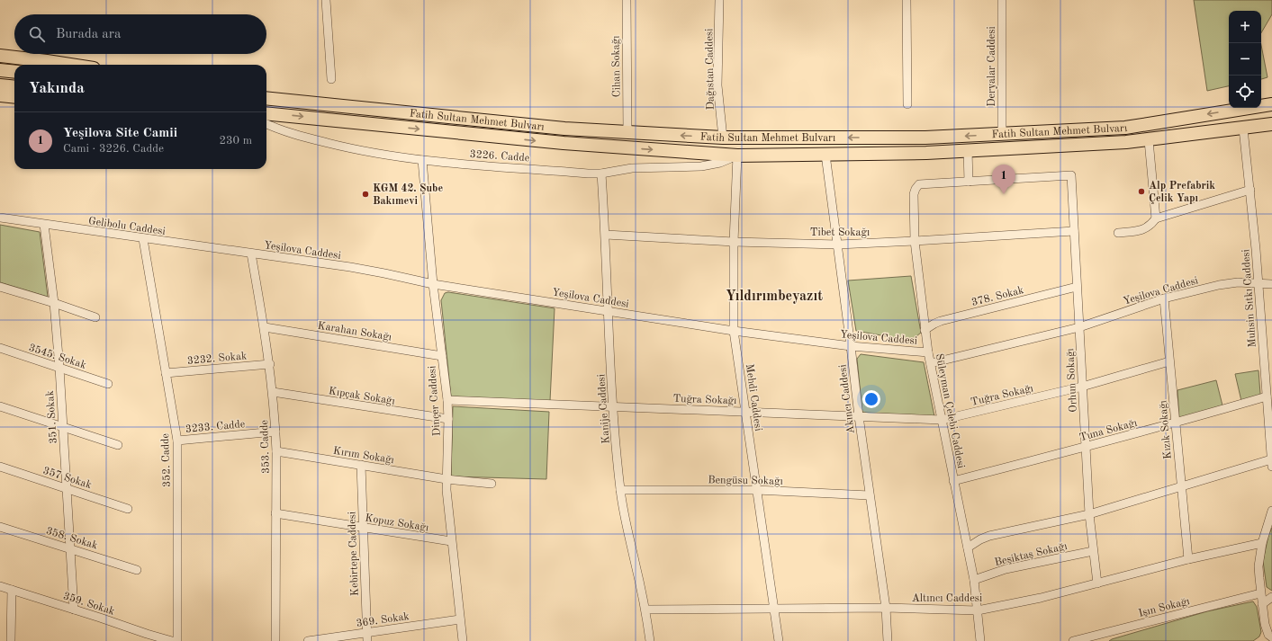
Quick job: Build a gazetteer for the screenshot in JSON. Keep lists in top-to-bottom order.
{
  "streets": {
    "highway": ["Fatih Sultan Mehmet Bulvarı"],
    "street": [
      "Cihan Sokağı",
      "Deryalar Caddesi",
      "Dağıstan Caddesi",
      "3226. Cadde",
      "Gelibolu Caddesi",
      "Tibet Sokağı",
      "Yeşilova Caddesi",
      "378. Sokak",
      "Muhsin Sıtkı Caddesi",
      "Karahan Sokağı",
      "3545. Sokak",
      "3232. Sokak",
      "Orhun Sokağı",
      "Tuğra Sokağı",
      "Kıpçak Sokağı",
      "Mehdi Caddesi",
      "Akıncı Caddesi",
      "Dinçer Caddesi",
      "Kanije Caddesi",
      "Süleyman Çelebi Caddesi",
      "351. Sokak",
      "3233. Cadde",
      "Tuna Sokağı",
      "Kızık Sokağı",
      "353. Cadde",
      "Kırım Sokağı",
      "352. Cadde",
      "357 Sokak",
      "Bengüsu Sokağı",
      "Kopuz Sokağı",
      "358. Sokak",
      "Kebirtepe Caddesi",
      "Beşiktaş Sokağı",
      "Altıncı Caddesi",
      "359. Sokak",
      "Işın Sokağı",
      "369. Sokak"
    ]
  },
  "crossings": [
    ["Cihan Sokağı", "Fatih Sultan Mehmet Bulvarı"],
    ["Deryalar Caddesi", "Fatih Sultan Mehmet Bulvarı"],
    ["Dağıstan Caddesi", "Fatih Sultan Mehmet Bulvarı"],
    ["Fatih Sultan Mehmet Bulvarı", "3226. Cadde"],
    ["Fatih Sultan Mehmet Bulvarı", "Muhsin Sıtkı Caddesi"],
    ["Fatih Sultan Mehmet Bulvarı", "Mehdi Caddesi"],
    ["Fatih Sultan Mehmet Bulvarı", "Akıncı Caddesi"],
    ["3226. Cadde", "Mehdi Caddesi"],
    ["3226. Cadde", "Dinçer Caddesi"],
    ["3226. Cadde", "Kanije Caddesi"],
    ["Gelibolu Caddesi", "Yeşilova Caddesi"],
    ["Gelibolu Caddesi", "351. Sokak"],
    ["Gelibolu Caddesi", "353. Cadde"],
    ["Gelibolu Caddesi", "352. Cadde"],
    ["Tibet Sokağı", "Orhun Sokağı"],
    ["Tibet Sokağı", "Mehdi Caddesi"],
    ["Tibet Sokağı", "Akıncı Caddesi"],
    ["Tibet Sokağı", "Kanije Caddesi"],
    ["Tibet Sokağı", "Süleyman Çelebi Caddesi"],
    ["Yeşilova Caddesi", "Muhsin Sıtkı Caddesi"],
    ["Yeşilova Caddesi", "Orhun Sokağı"],
    ["Yeşilova Caddesi", "Mehdi Caddesi"],
    ["Yeşilova Caddesi", "Akıncı Caddesi"],
    ["Yeşilova Caddesi", "Dinçer Caddesi"],
    ["Yeşilova Caddesi", "Kanije Caddesi"],
    ["Yeşilova Caddesi", "Süleyman Çelebi Caddesi"],
    ["Yeşilova Caddesi", "Kızık Sokağı"],
    ["Yeşilova Caddesi", "353. Cadde"],
    ["378. Sokak", "Orhun Sokağı"],
    ["378. Sokak", "Süleyman Çelebi Caddesi"],
    ["Muhsin Sıtkı Caddesi", "Tuna Sokağı"],
    ["Karahan Sokağı", "Dinçer Caddesi"],
    ["Karahan Sokağı", "353. Cadde"],
    ["3545. Sokak", "351. Sokak"],
    ["3232. Sokak", "353. Cadde"],
    ["3232. Sokak", "352. Cadde"],
    ["Orhun Sokağı", "Tuğra Sokağı"],
    ["Orhun Sokağı", "Süleyman Çelebi Caddesi"],
    ["Orhun Sokağı", "Tuna Sokağı"],
    ["Orhun Sokağı", "Beşiktaş Sokağı"],
    ["Orhun Sokağı", "Altıncı Caddesi"],
    ["Tuğra Sokağı", "Mehdi Caddesi"],
    ["Tuğra Sokağı", "Akıncı Caddesi"],
    ["Tuğra Sokağı", "Dinçer Caddesi"],
    ["Tuğra Sokağı", "Kanije Caddesi"],
    ["Tuğra Sokağı", "Süleyman Çelebi Caddesi"],
    ["Tuğra Sokağı", "Kızık Sokağı"],
    ["Kıpçak Sokağı", "Dinçer Caddesi"],
    ["Kıpçak Sokağı", "353. Cadde"],
    ["Mehdi Caddesi", "Bengüsu Sokağı"],
    ["Mehdi Caddesi", "Altıncı Caddesi"],
    ["Akıncı Caddesi", "Bengüsu Sokağı"],
    ["Akıncı Caddesi", "Altıncı Caddesi"],
    ["Dinçer Caddesi", "Kırım Sokağı"],
    ["Dinçer Caddesi", "Kopuz Sokağı"],
    ["Dinçer Caddesi", "369. Sokak"],
    ["Kanije Caddesi", "Bengüsu Sokağı"],
    ["Kanije Caddesi", "Altıncı Caddesi"],
    ["Süleyman Çelebi Caddesi", "Tuna Sokağı"],
    ["Süleyman Çelebi Caddesi", "Beşiktaş Sokağı"],
    ["Süleyman Çelebi Caddesi", "Altıncı Caddesi"],
    ["351. Sokak", "357 Sokak"],
    ["351. Sokak", "358. Sokak"],
    ["351. Sokak", "359. Sokak"],
    ["3233. Cadde", "353. Cadde"],
    ["3233. Cadde", "352. Cadde"],
    ["Tuna Sokağı", "Kızık Sokağı"],
    ["Kızık Sokağı", "Altıncı Caddesi"],
    ["353. Cadde", "Kırım Sokağı"],
    ["353. Cadde", "Kopuz Sokağı"],
    ["Kırım Sokağı", "Kebirtepe Caddesi"],
    ["Kopuz Sokağı", "Kebirtepe Caddesi"],
    ["Kebirtepe Caddesi", "369. Sokak"]
  ],
  "districts": ["Yıldırımbeyazıt"],
  "places": ["Alp Prefabrik Çelik Yapı", "KGM 42. Şube Bakımevi"],
  "page": {
    "map_buttons": ["+", "−"],
    "search": "Burada ara",
    "heading": "Yakında",
    "list": [
      {
        "mark": "1",
        "name": "Yeşilova Site Camii",
        "note": "Cami · 3226. Cadde",
        "value": "230 m"
      }
    ],
    "pins": "1"
  }
}
